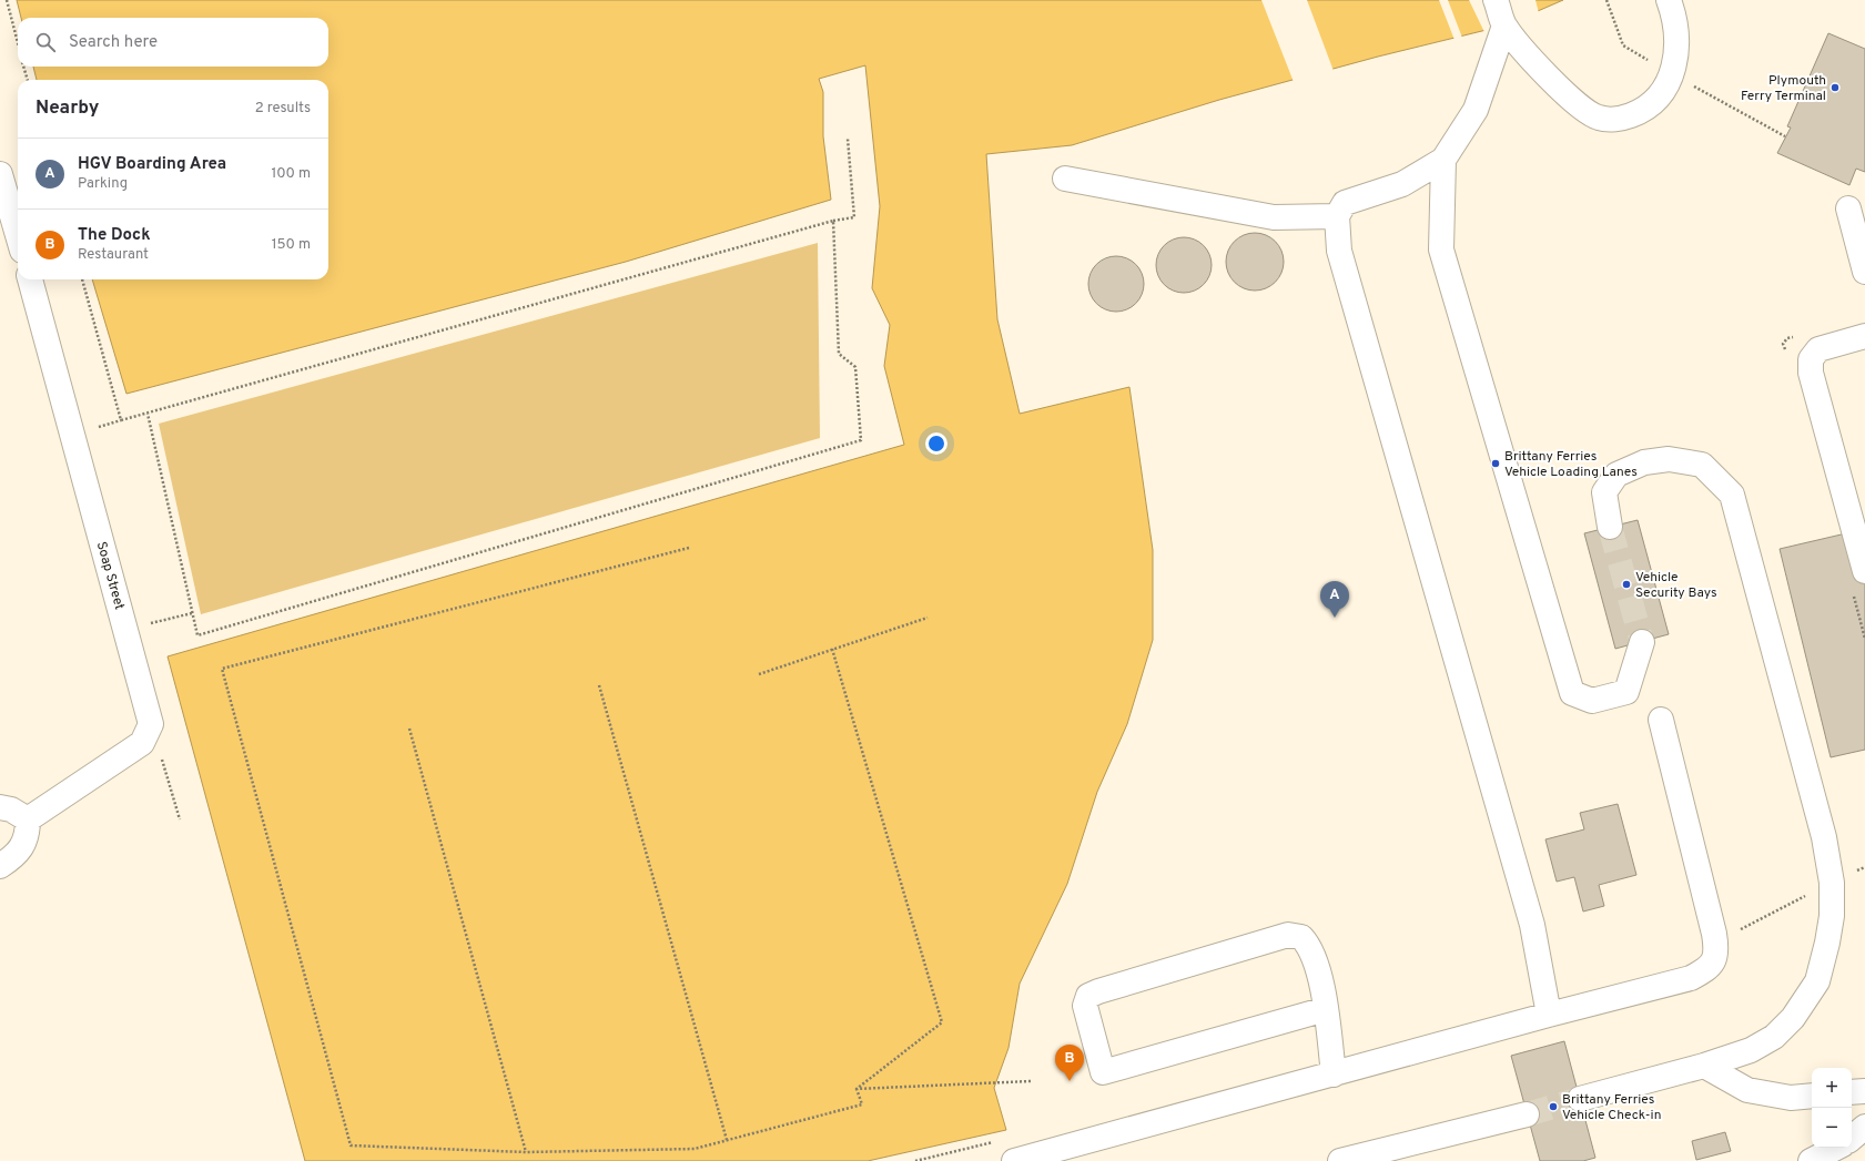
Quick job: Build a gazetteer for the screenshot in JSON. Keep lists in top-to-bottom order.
{
  "streets": {
    "street": ["Soap Street"]
  },
  "places": [
    "Plymouth Ferry Terminal",
    "Brittany Ferries Vehicle Loading Lanes",
    "Vehicle Security Bays",
    "Brittany Ferries Vehicle Check-in"
  ],
  "page": {
    "search": "Search here",
    "heading": ["Nearby", "2 results"],
    "list": [
      {
        "mark": "A",
        "name": "HGV Boarding Area",
        "note": "Parking",
        "value": "100 m"
      },
      {
        "mark": "B",
        "name": "The Dock",
        "note": "Restaurant",
        "value": "150 m"
      }
    ],
    "pins": ["A", "B"],
    "map_buttons": ["+", "−"]
  }
}
